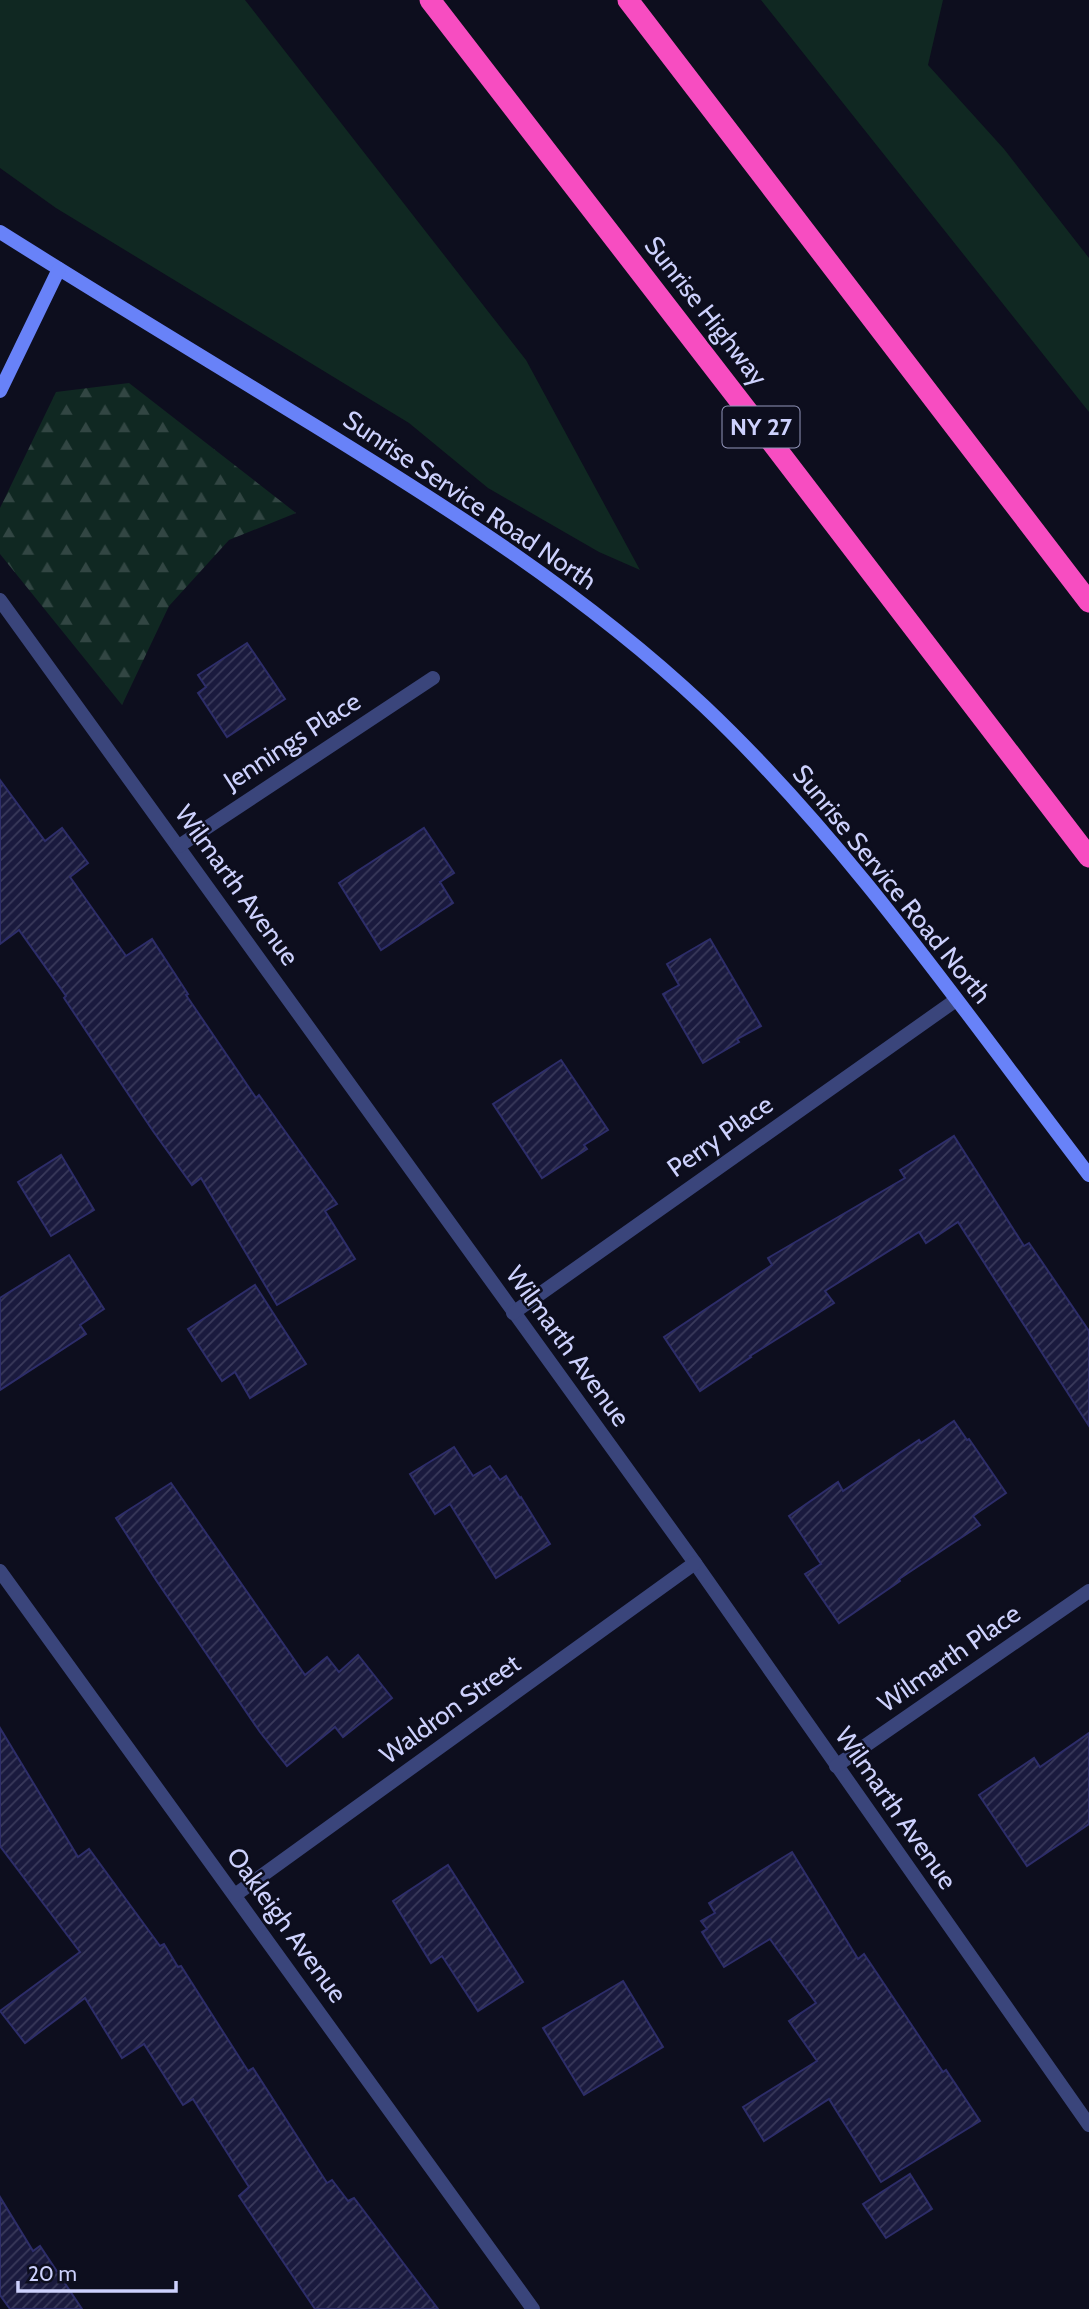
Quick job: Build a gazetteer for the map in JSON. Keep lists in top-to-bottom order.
{
  "streets": {
    "highway": ["Sunrise Highway", "NY 27"],
    "main road": ["Sunrise Service Road North"],
    "street": [
      "Jennings Place",
      "Wilmarth Avenue",
      "Perry Place",
      "Wilmarth Place",
      "Waldron Street",
      "Oakleigh Avenue"
    ]
  },
  "crossings": [
    ["Sunrise Service Road North", "Perry Place"],
    ["Jennings Place", "Wilmarth Avenue"],
    ["Wilmarth Avenue", "Perry Place"],
    ["Wilmarth Avenue", "Wilmarth Place"],
    ["Wilmarth Avenue", "Waldron Street"],
    ["Waldron Street", "Oakleigh Avenue"]
  ],
  "scale_bar": "20 m"
}
